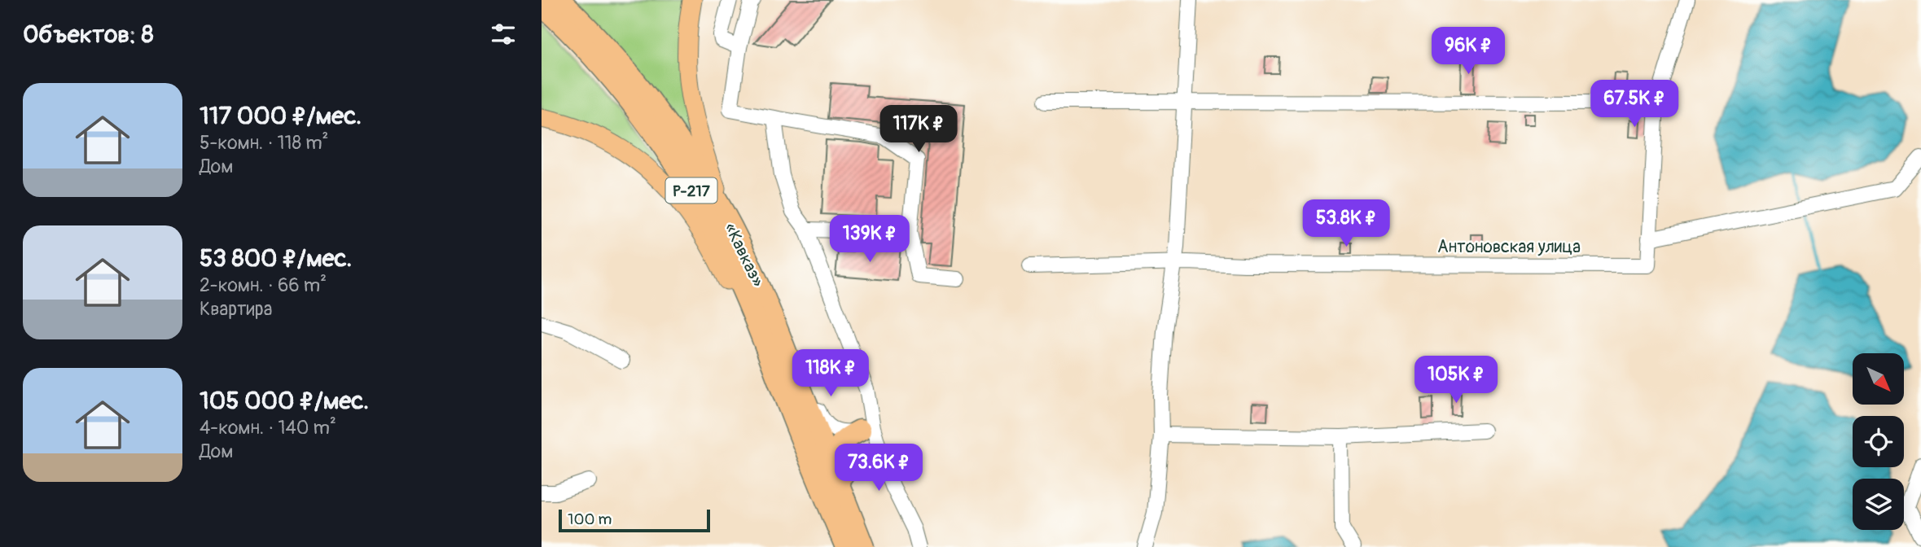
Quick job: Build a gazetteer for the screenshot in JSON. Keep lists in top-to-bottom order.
{
  "streets": {
    "highway": ["Р-217", "«Кавказ»"],
    "street": ["Антоновская улица"]
  },
  "scale_bar": "100 m",
  "north": "bottom right",
  "page": {
    "heading": "Объектов: 8",
    "price": [
      "96K ₽",
      "67.5K ₽",
      "117K ₽",
      "53.8K ₽",
      "139K ₽",
      "118K ₽",
      "105K ₽",
      "73.6K ₽"
    ],
    "list": [
      {
        "name": "117 000 ₽/мес.",
        "note": "5-комн. · 118 m² · Дом"
      },
      {
        "name": "53 800 ₽/мес.",
        "note": "2-комн. · 66 m² · Квартира"
      },
      {
        "name": "105 000 ₽/мес.",
        "note": "4-комн. · 140 m² · Дом"
      }
    ],
    "scale": "100 m"
  }
}
